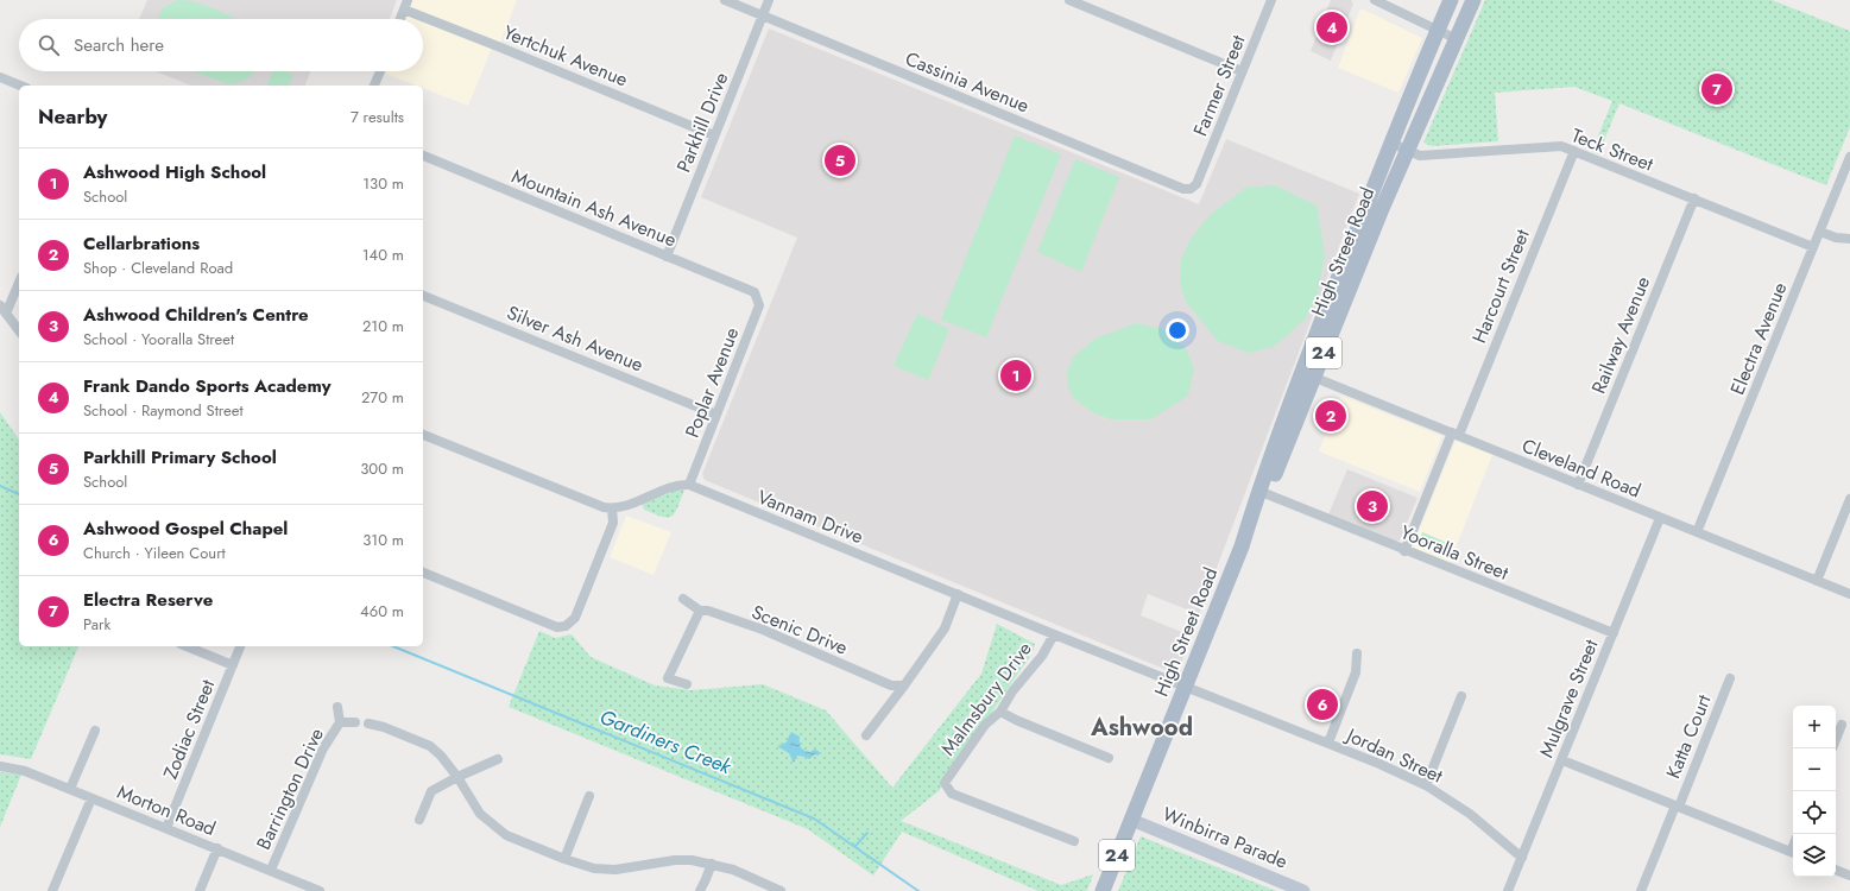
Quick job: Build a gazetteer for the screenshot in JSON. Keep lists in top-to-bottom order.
{
  "streets": {
    "main road": ["High Street Road", "24"],
    "street": [
      "Yertchuk Avenue",
      "Cassinia Avenue",
      "Farmer Street",
      "Parkhill Drive",
      "Teck Street",
      "Mountain Ash Avenue",
      "Harcourt Street",
      "Railway Avenue",
      "Silver Ash Avenue",
      "Electra Avenue",
      "Poplar Avenue",
      "Cleveland Road",
      "Vannam Drive",
      "Yooralla Street",
      "Scenic Drive",
      "Malmsbury Drive",
      "Mulgrave Street",
      "Zodiac Street",
      "Katta Court",
      "Jordan Street",
      "Barrington Drive",
      "Morton Road",
      "Winbirra Parade"
    ]
  },
  "crossings": [
    ["Yertchuk Avenue", "Parkhill Drive"],
    ["Cassinia Avenue", "Farmer Street"],
    ["Cassinia Avenue", "Parkhill Drive"],
    ["Parkhill Drive", "Mountain Ash Avenue"],
    ["Teck Street", "High Street Road"],
    ["Teck Street", "Harcourt Street"],
    ["Teck Street", "Railway Avenue"],
    ["Teck Street", "Electra Avenue"],
    ["Mountain Ash Avenue", "Poplar Avenue"],
    ["High Street Road", "Cleveland Road"],
    ["High Street Road", "Vannam Drive"],
    ["High Street Road", "Yooralla Street"],
    ["High Street Road", "Jordan Street"],
    ["High Street Road", "Winbirra Parade"],
    ["Harcourt Street", "Cleveland Road"],
    ["Harcourt Street", "Yooralla Street"],
    ["Railway Avenue", "Cleveland Road"],
    ["Silver Ash Avenue", "Poplar Avenue"],
    ["Electra Avenue", "Cleveland Road"],
    ["Poplar Avenue", "Vannam Drive"],
    ["Cleveland Road", "Mulgrave Street"],
    ["Vannam Drive", "Malmsbury Drive"],
    ["Vannam Drive", "Jordan Street"],
    ["Yooralla Street", "Mulgrave Street"],
    ["Mulgrave Street", "Jordan Street"],
    ["Zodiac Street", "Morton Road"],
    ["Barrington Drive", "Morton Road"]
  ],
  "districts": ["Ashwood"],
  "water": ["Gardiners Creek"],
  "page": {
    "pins": [
      "4",
      "7",
      "5",
      "1",
      "2",
      "3",
      "6"
    ],
    "search": "Search here",
    "heading": ["Nearby", "7 results"],
    "list": [
      {
        "mark": "1",
        "name": "Ashwood High School",
        "note": "School",
        "value": "130 m"
      },
      {
        "mark": "2",
        "name": "Cellarbrations",
        "note": "Shop · Cleveland Road",
        "value": "140 m"
      },
      {
        "mark": "3",
        "name": "Ashwood Children's Centre",
        "note": "School · Yooralla Street",
        "value": "210 m"
      },
      {
        "mark": "4",
        "name": "Frank Dando Sports Academy",
        "note": "School · Raymond Street",
        "value": "270 m"
      },
      {
        "mark": "5",
        "name": "Parkhill Primary School",
        "note": "School",
        "value": "300 m"
      },
      {
        "mark": "6",
        "name": "Ashwood Gospel Chapel",
        "note": "Church · Yileen Court",
        "value": "310 m"
      },
      {
        "mark": "7",
        "name": "Electra Reserve",
        "note": "Park",
        "value": "460 m"
      }
    ],
    "map_buttons": ["+", "−"]
  }
}
